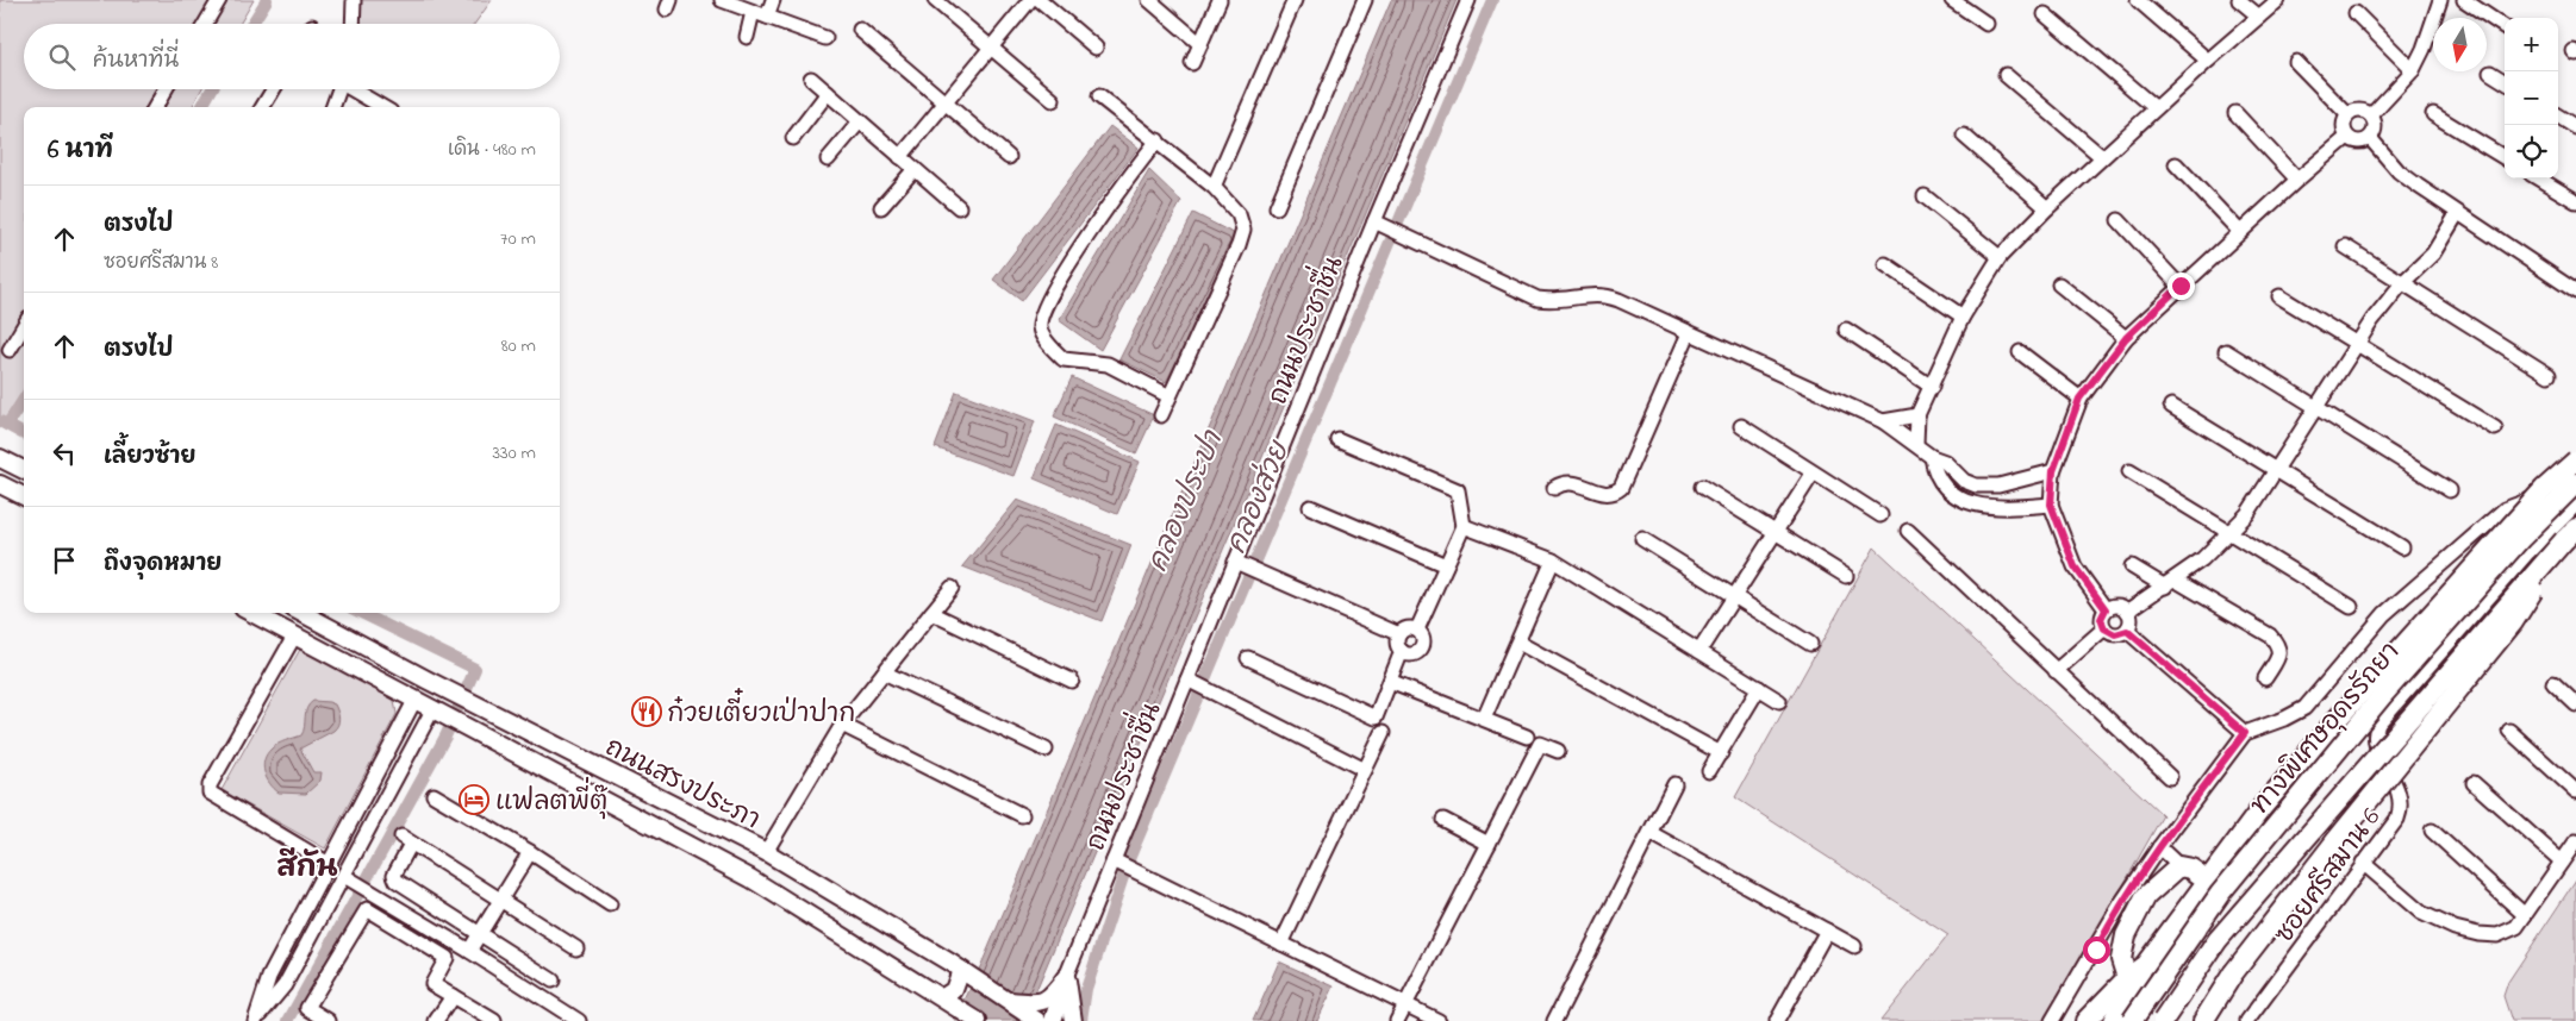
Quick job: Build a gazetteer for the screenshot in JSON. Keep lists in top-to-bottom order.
{
  "streets": {
    "highway": ["ทางพิเศษอุดรรัถยา"],
    "main road": ["ถนนสรงประภา"],
    "street": ["ถนนประชาชื่น", "ซอยศรีสมาน 6"]
  },
  "districts": ["สีกัน"],
  "water": ["คลองส่วย", "คลองประปา"],
  "places": {
    "restaurant": ["ก๋วยเตี๋ยวเป่าปาก"],
    "hotel": ["แฟลตพี่ตุ๊"]
  },
  "north": "bottom",
  "page": {
    "map_buttons": ["+", "−"],
    "search": "ค้นหาที่นี่",
    "heading": ["6 นาที", "เดิน · 480 m"],
    "list": [
      ["ตรงไป", "ซอยศรีสมาน 8", "70 m"],
      ["ตรงไป", "80 m"],
      ["เลี้ยวซ้าย", "330 m"],
      "ถึงจุดหมาย"
    ]
  }
}
